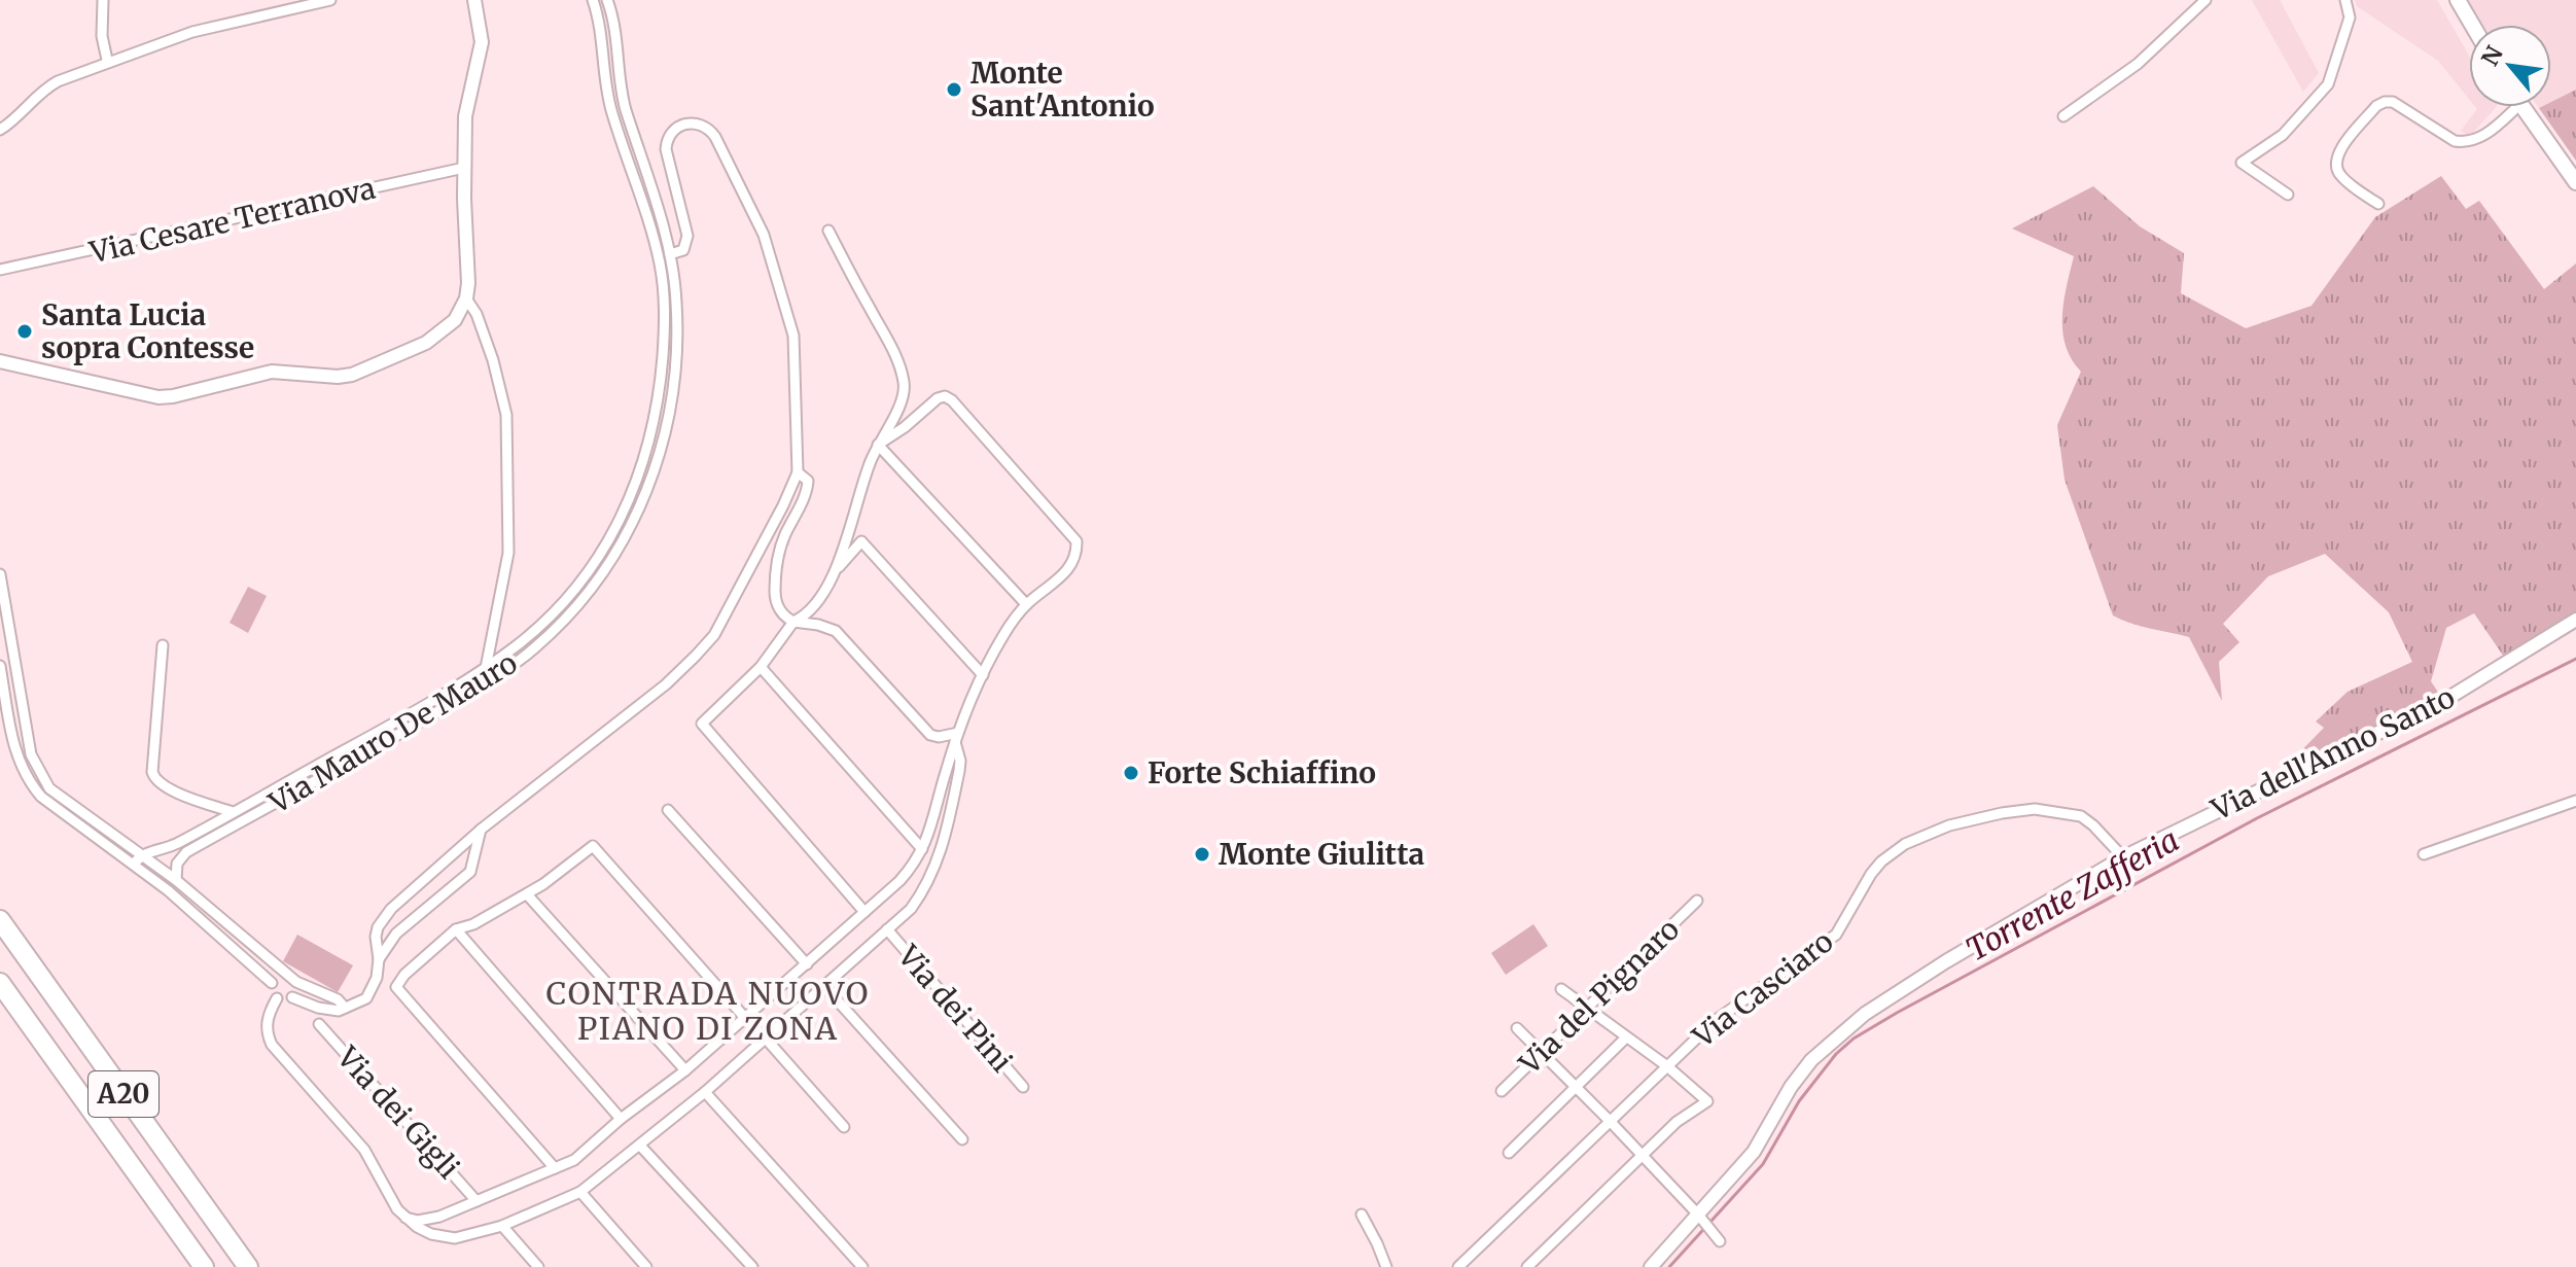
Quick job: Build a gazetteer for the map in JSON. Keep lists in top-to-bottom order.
{
  "streets": {
    "highway": ["A20"],
    "street": [
      "Via Cesare Terranova",
      "Via Mauro De Mauro",
      "Via dell'Anno Santo",
      "Via Casciaro",
      "Via del Pignaro",
      "Via dei Pini",
      "Via dei Gigli"
    ]
  },
  "crossings": [
    ["Via dell'Anno Santo", "Via Casciaro"]
  ],
  "districts": ["CONTRADA NUOVO PIANO DI ZONA"],
  "water": ["Torrente Zafferia"],
  "places": [
    "Monte Sant'Antonio",
    "Santa Lucia sopra Contesse",
    "Forte Schiaffino",
    "Monte Giulitta"
  ],
  "north": "top left"
}
